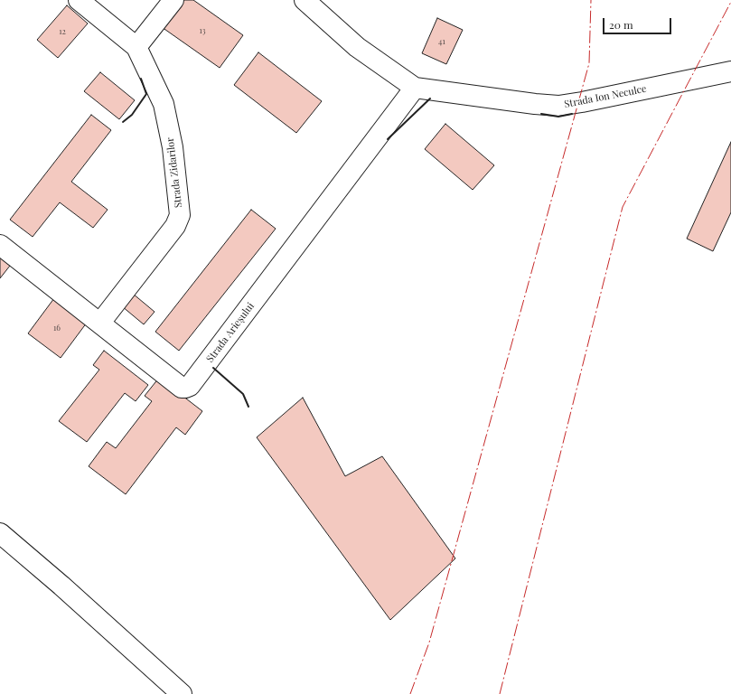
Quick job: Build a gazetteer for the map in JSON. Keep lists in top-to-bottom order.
{
  "streets": {
    "street": ["Strada Ion Neculce", "Strada Zidarilor", "Strada Arieșului"]
  },
  "crossings": [
    ["Strada Ion Neculce", "Strada Arieșului"],
    ["Strada Zidarilor", "Strada Arieșului"]
  ],
  "house_numbers": [
    "13",
    "12",
    "41",
    "16"
  ],
  "scale_bar": "20 m"
}
